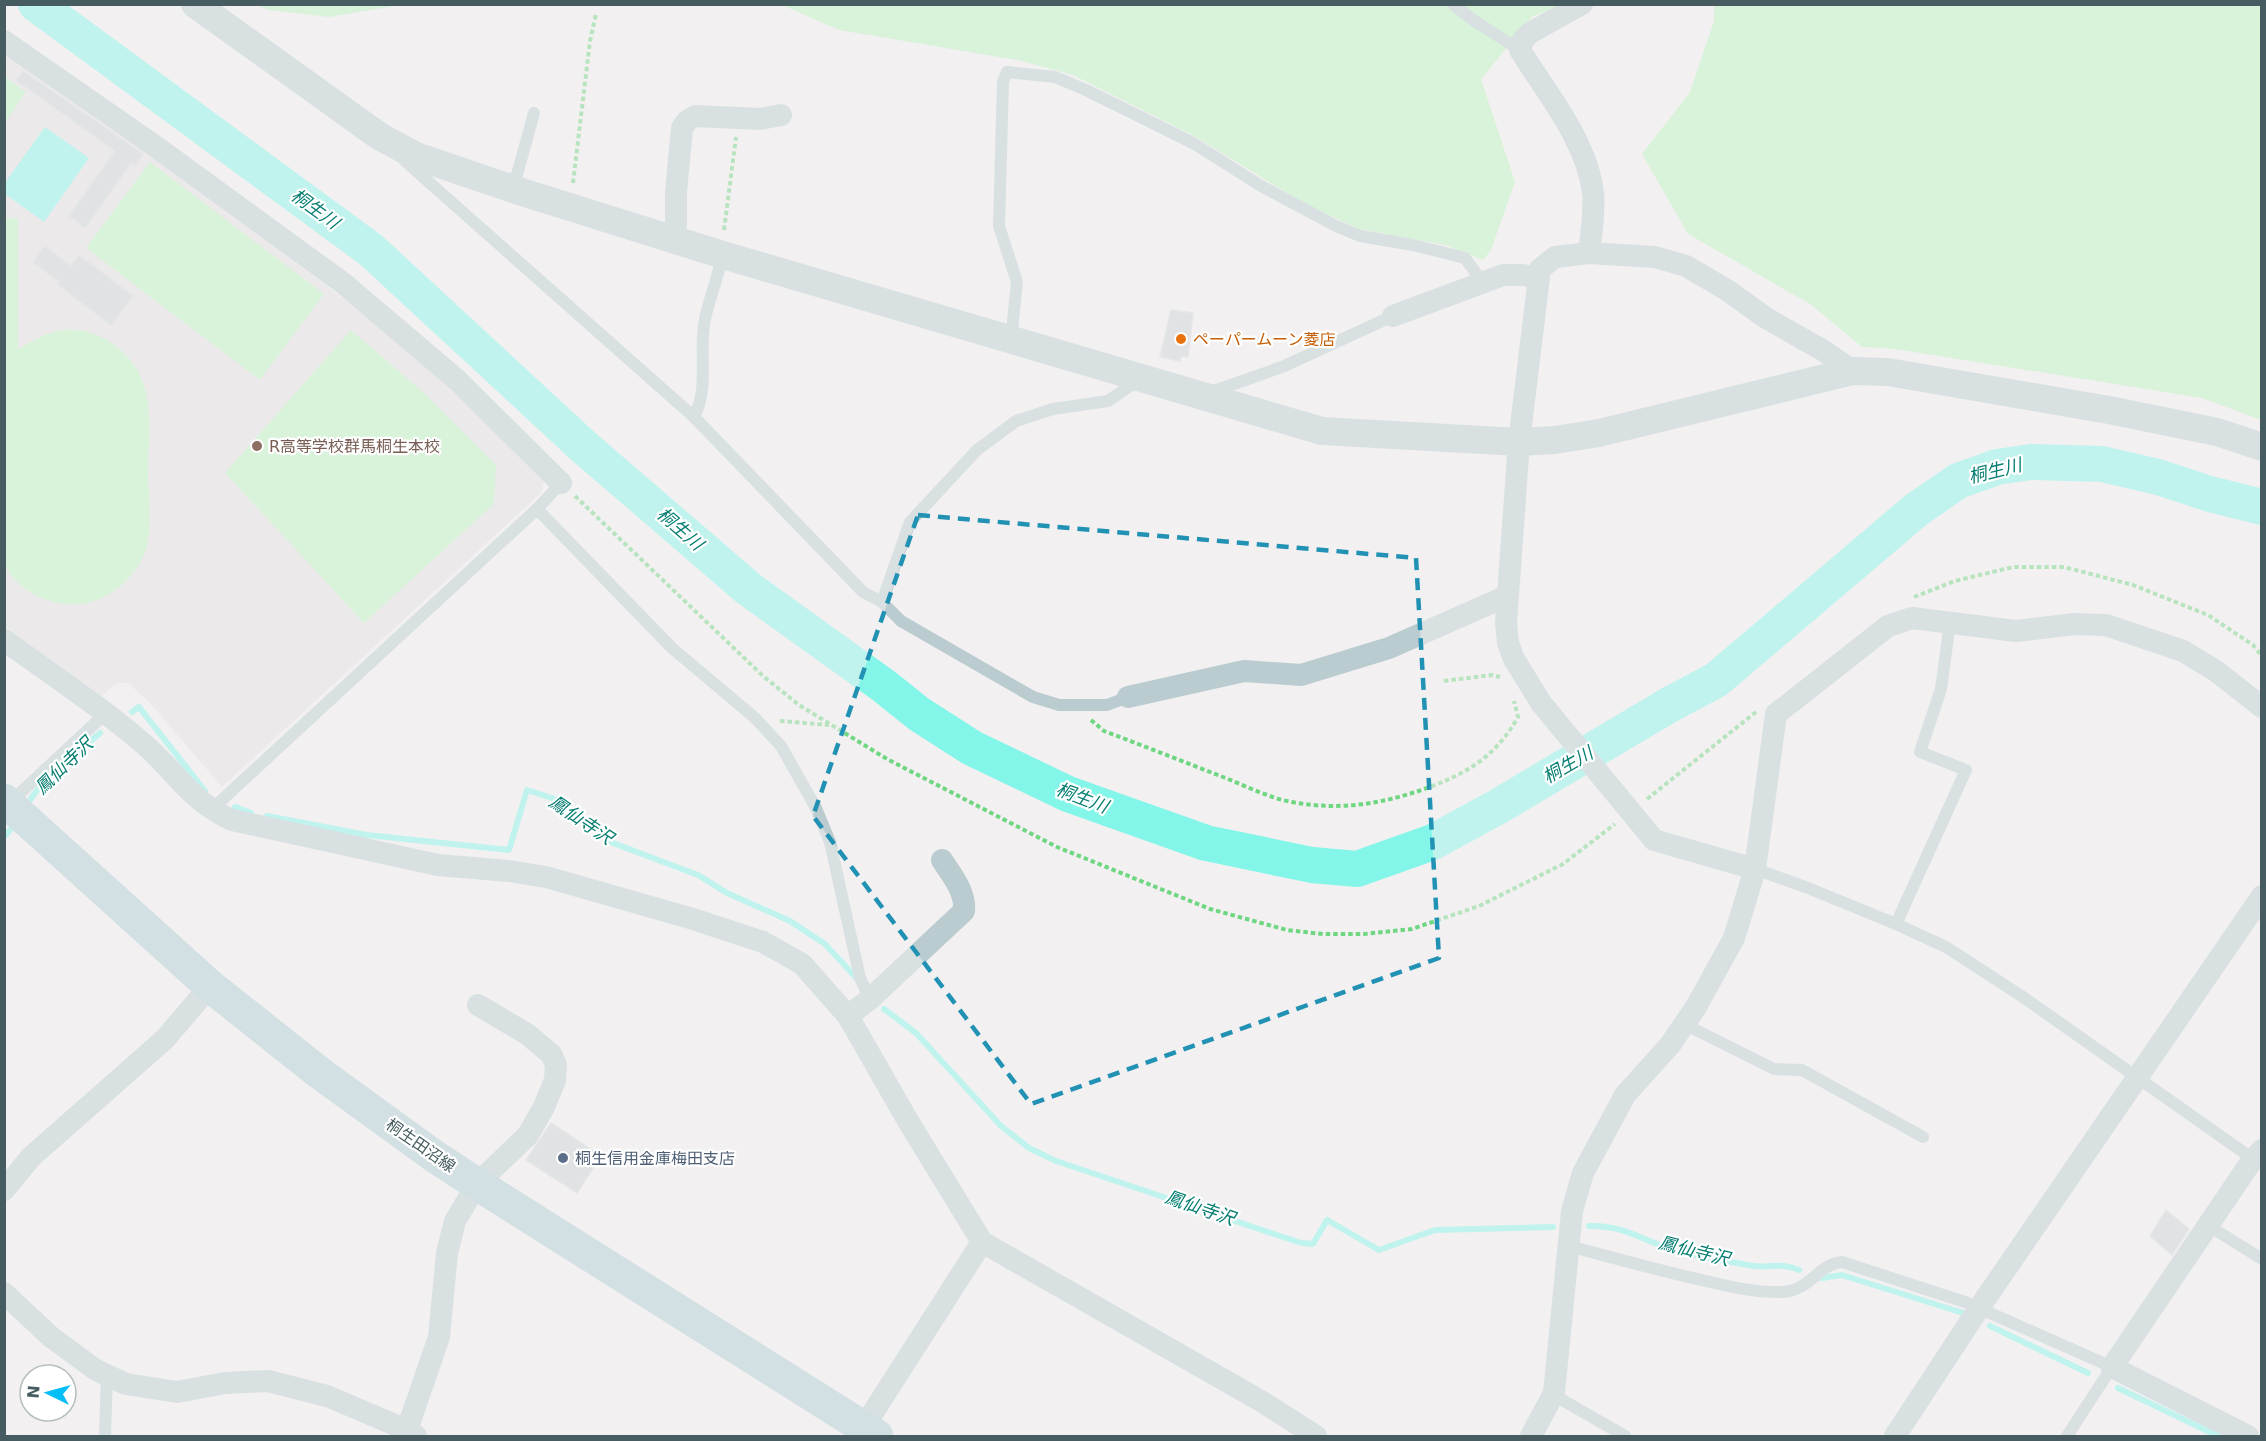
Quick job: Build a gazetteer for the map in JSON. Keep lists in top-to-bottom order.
{
  "streets": {
    "main road": ["桐生田沼線"]
  },
  "water": ["桐生川", "鳳仙寺沢"],
  "places": ["ペーパームーン菱店", "R高等学校群馬桐生本校", "桐生信用金庫梅田支店"],
  "north": "left"
}
